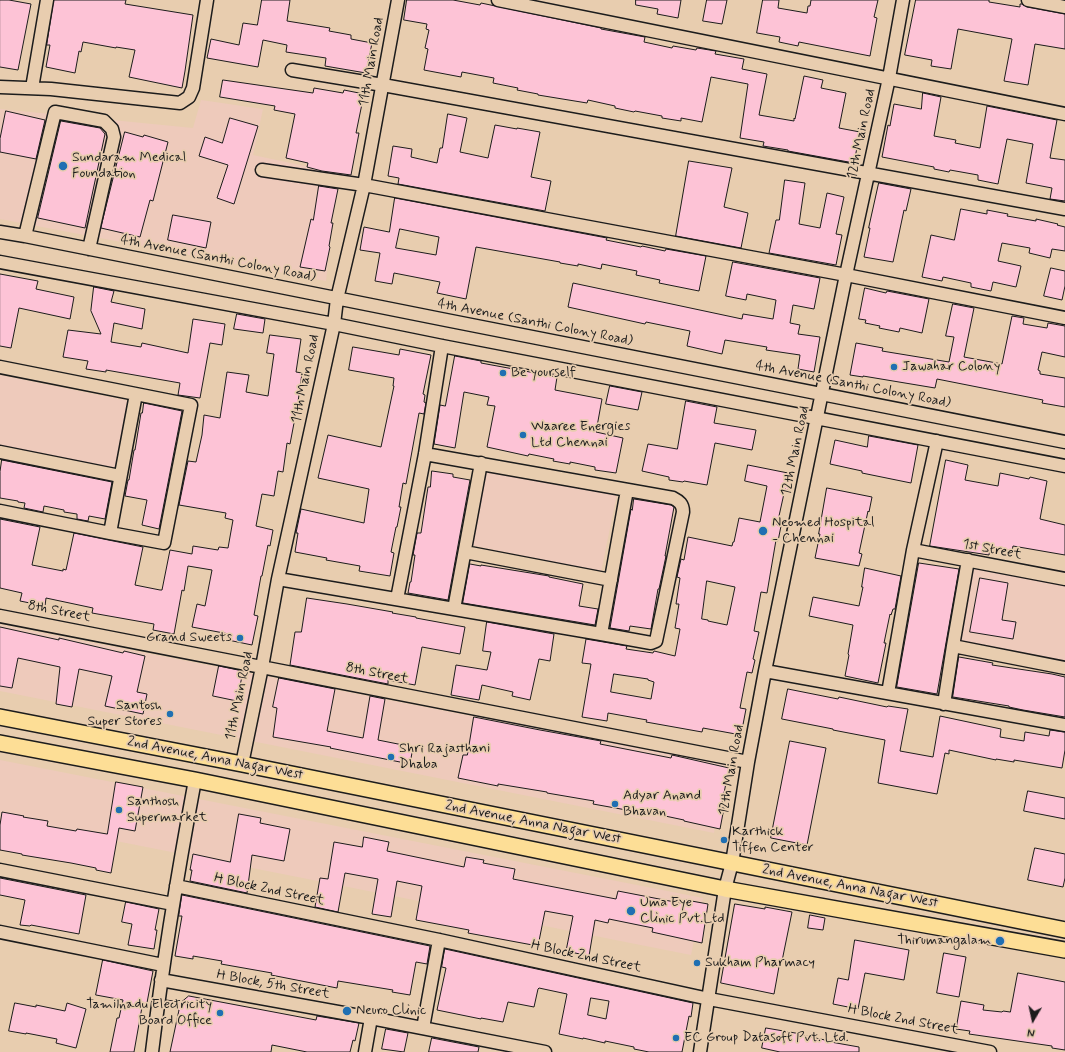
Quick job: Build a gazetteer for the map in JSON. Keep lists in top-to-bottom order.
{
  "streets": {
    "main road": ["2nd Avenue, Anna Nagar West"],
    "street": [
      "11th Main Road",
      "12th Main Road",
      "4th Avenue (Santhi Colony Road)",
      "1st Street",
      "8th Street",
      "H Block 2nd Street",
      "H Block, 5th Street"
    ]
  },
  "crossings": [
    ["11th Main Road", "4th Avenue (Santhi Colony Road)"],
    ["11th Main Road", "8th Street"],
    ["11th Main Road", "2nd Avenue, Anna Nagar West"],
    ["12th Main Road", "4th Avenue (Santhi Colony Road)"],
    ["12th Main Road", "8th Street"],
    ["12th Main Road", "2nd Avenue, Anna Nagar West"],
    ["12th Main Road", "H Block 2nd Street"]
  ],
  "places": [
    "Sundaram Medical Foundation",
    "Jawahar Colony",
    "Be yourself",
    "Waaree Energies Ltd Chennai",
    "Neomed Hospital - Chennai",
    "Grand Sweets",
    "Santosh Super Stores",
    "Shri Rajasthani Dhaba",
    "Adyar Anand Bhavan",
    "Santhosh Supermarket",
    "Karthick Tiffen Center",
    "Uma Eye Clinic Pvt.Ltd",
    "Thirumangalam",
    "Sukham Pharmacy",
    "Neuro Clinic",
    "Tamilnadu Electricity Board Office",
    "EC Group Datasoft Pvt. Ltd."
  ],
  "north": "bottom"
}
